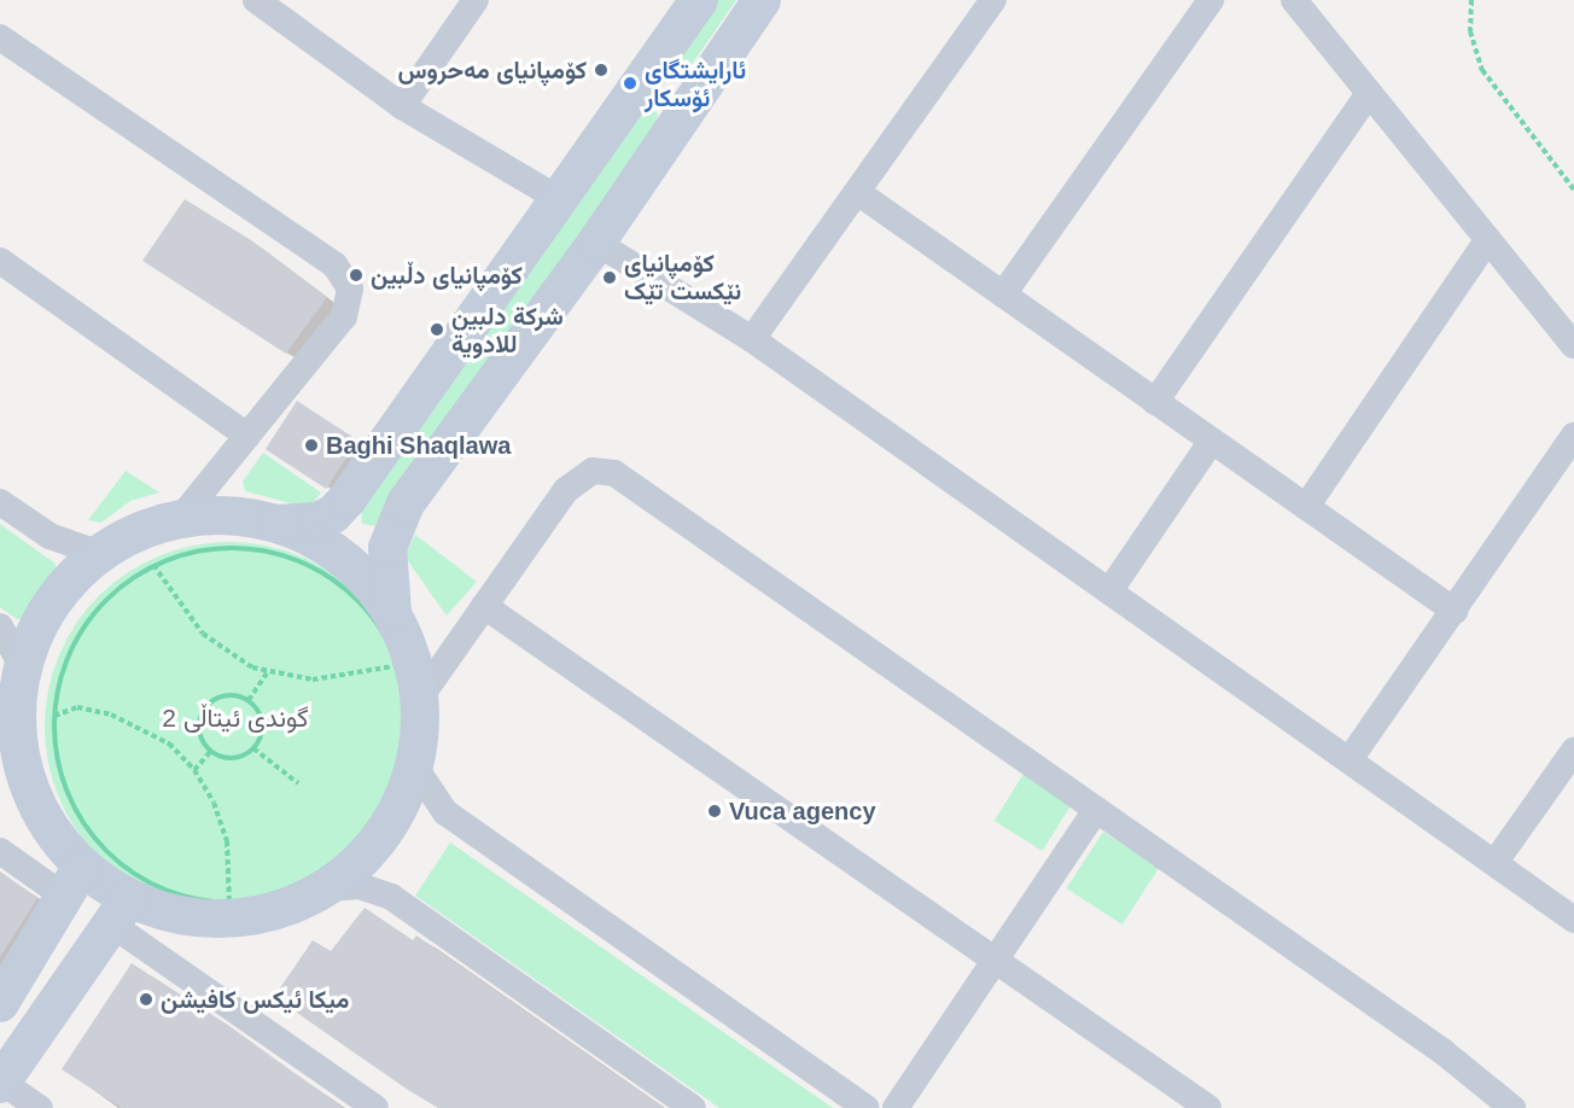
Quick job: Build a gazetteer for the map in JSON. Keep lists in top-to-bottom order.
{
  "districts": ["گوندی ئیتاڵی 2"],
  "places": [
    "کۆمپانیای مەحروس",
    "ئارایشتگای ئۆسکار",
    "کۆمپانیای دڵبین",
    "کۆمپانیای نێکست تێک",
    "شركة دلبين للادوية",
    "Baghi Shaqlawa",
    "Vuca agency",
    "میکا ئیکس کافیشن"
  ]
}
